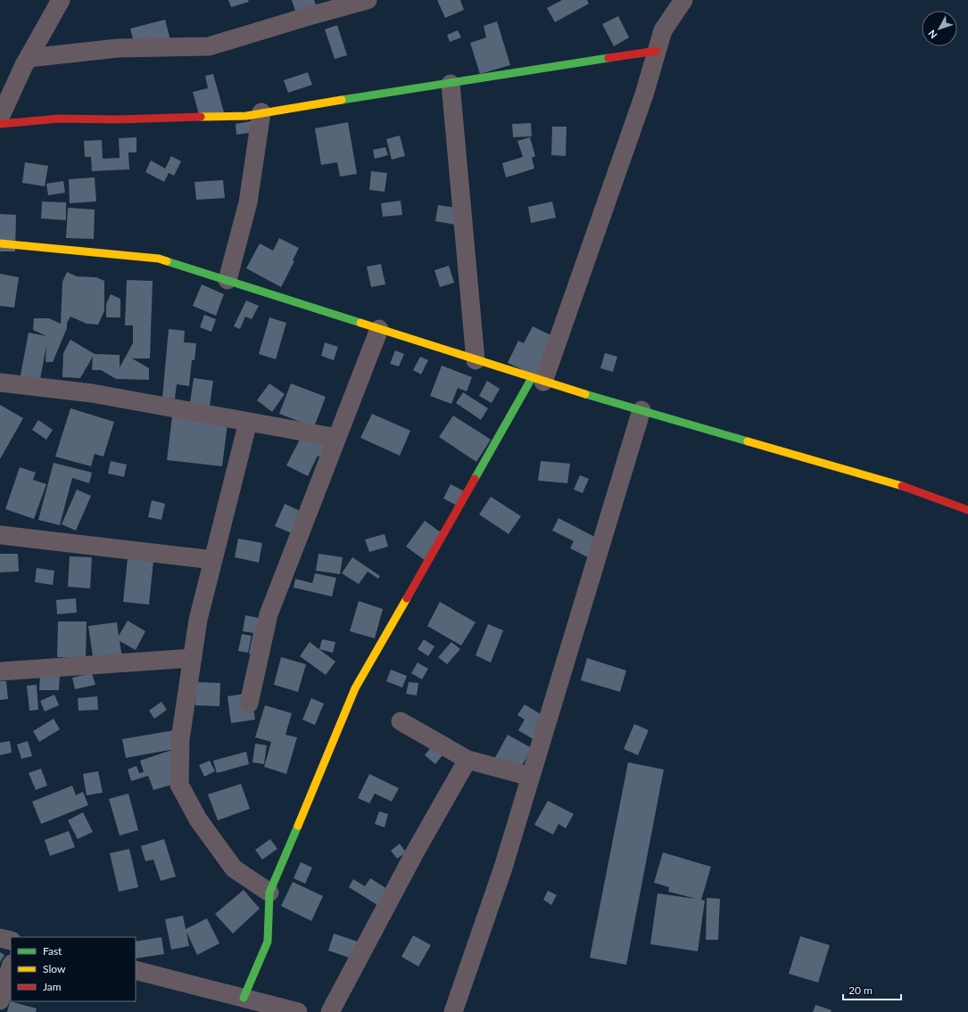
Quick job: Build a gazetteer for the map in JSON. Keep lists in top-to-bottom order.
{
  "legend": ["Fast", "Slow", "Jam"],
  "scale_bar": "20 m",
  "north": "bottom left"
}
